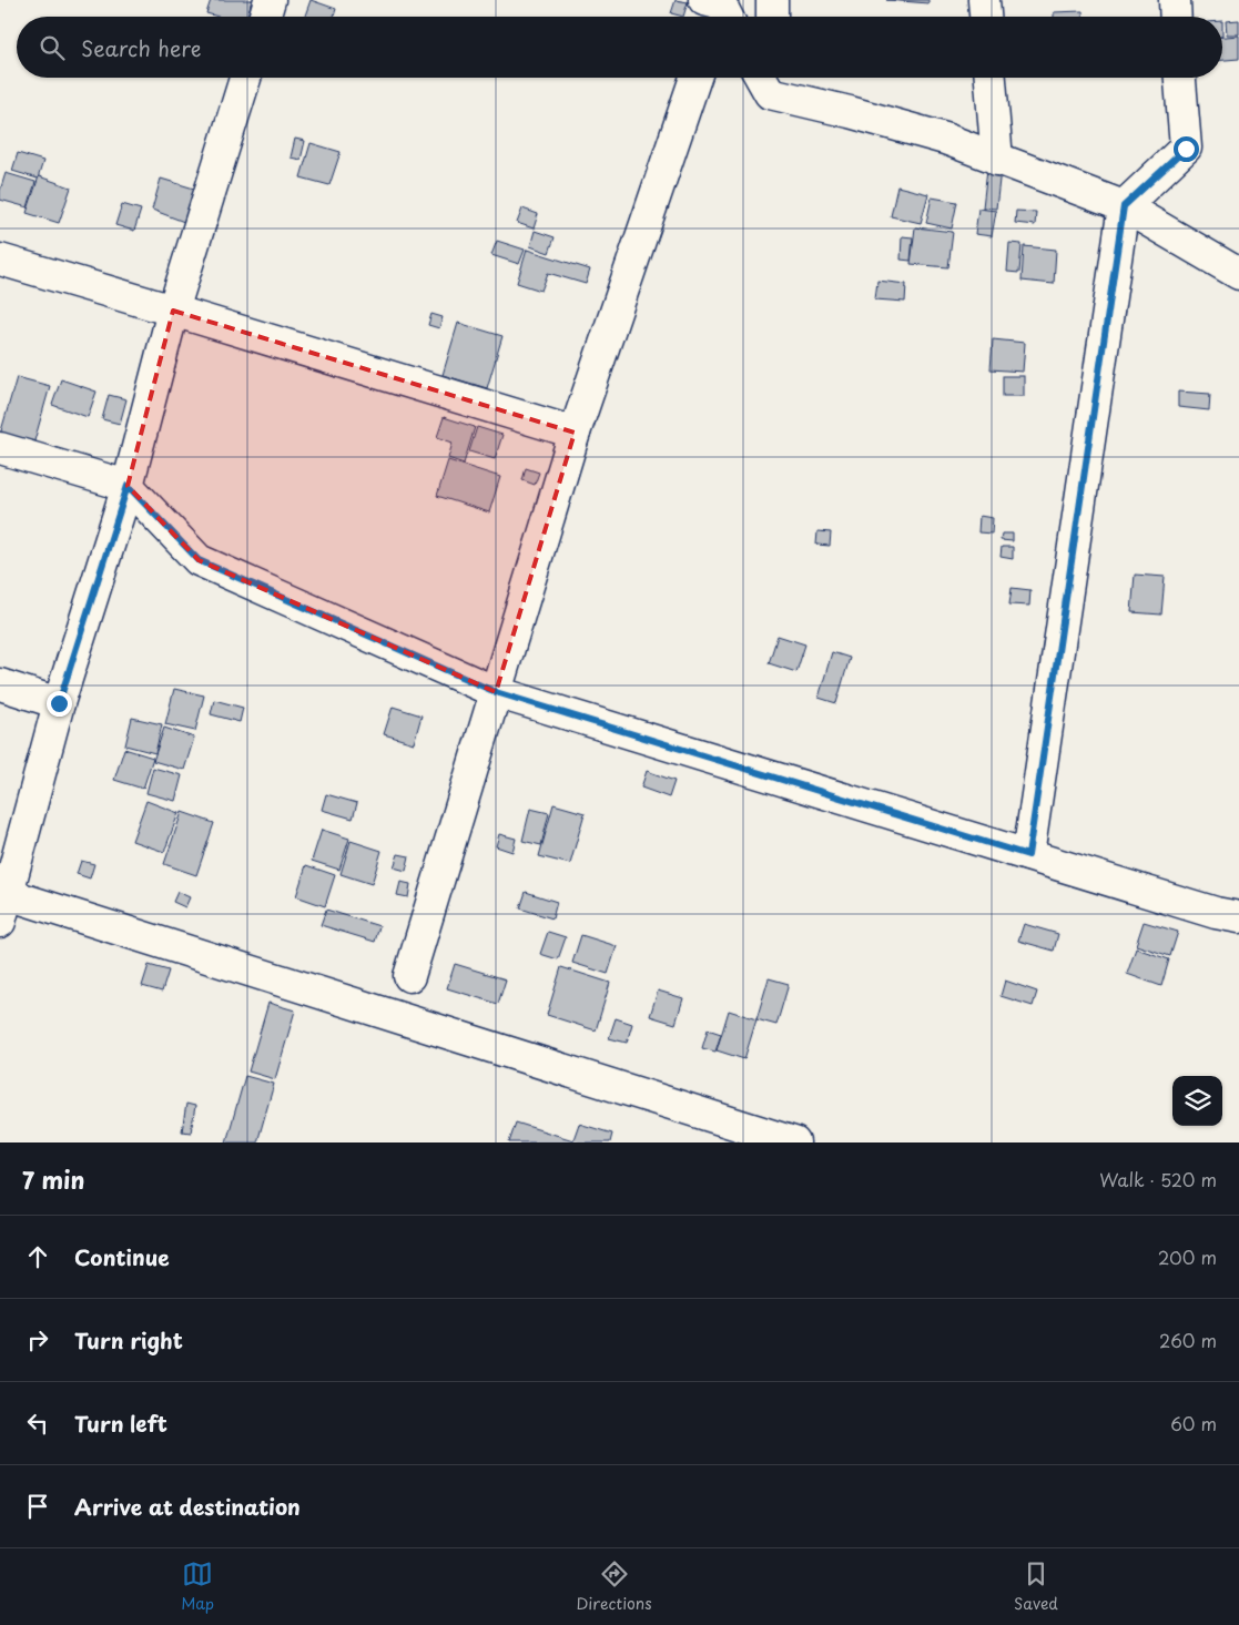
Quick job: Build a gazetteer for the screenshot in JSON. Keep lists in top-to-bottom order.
{
  "page": {
    "search": "Search here",
    "heading": ["7 min", "Walk · 520 m"],
    "list": [
      ["Continue", "200 m"],
      ["Turn right", "260 m"],
      ["Turn left", "60 m"],
      "Arrive at destination"
    ],
    "nav": ["Map", "Directions", "Saved"]
  }
}
